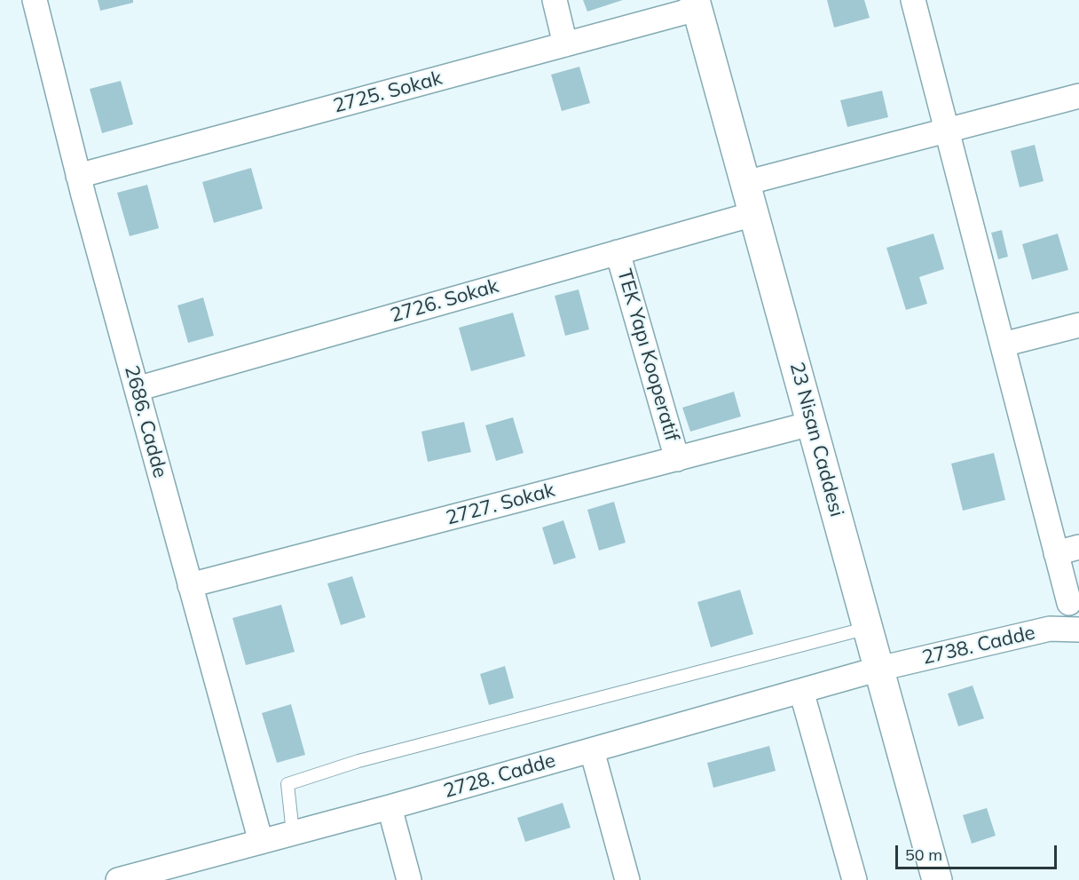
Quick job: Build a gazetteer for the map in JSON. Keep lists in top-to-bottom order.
{
  "streets": {
    "main road": ["23 Nisan Caddesi"],
    "street": [
      "2725. Sokak",
      "2726. Sokak",
      "TEK Yapı Kooperatif",
      "2686. Cadde",
      "2727. Sokak",
      "2738. Cadde",
      "2728. Cadde"
    ]
  },
  "crossings": [
    ["2725. Sokak", "2686. Cadde"],
    ["2725. Sokak", "23 Nisan Caddesi"],
    ["2726. Sokak", "TEK Yapı Kooperatif"],
    ["2726. Sokak", "2686. Cadde"],
    ["2726. Sokak", "23 Nisan Caddesi"],
    ["TEK Yapı Kooperatif", "2727. Sokak"],
    ["2686. Cadde", "2727. Sokak"],
    ["2686. Cadde", "2728. Cadde"],
    ["23 Nisan Caddesi", "2727. Sokak"],
    ["23 Nisan Caddesi", "2738. Cadde"],
    ["23 Nisan Caddesi", "2728. Cadde"],
    ["2738. Cadde", "2728. Cadde"]
  ],
  "scale_bar": "50 m"
}
